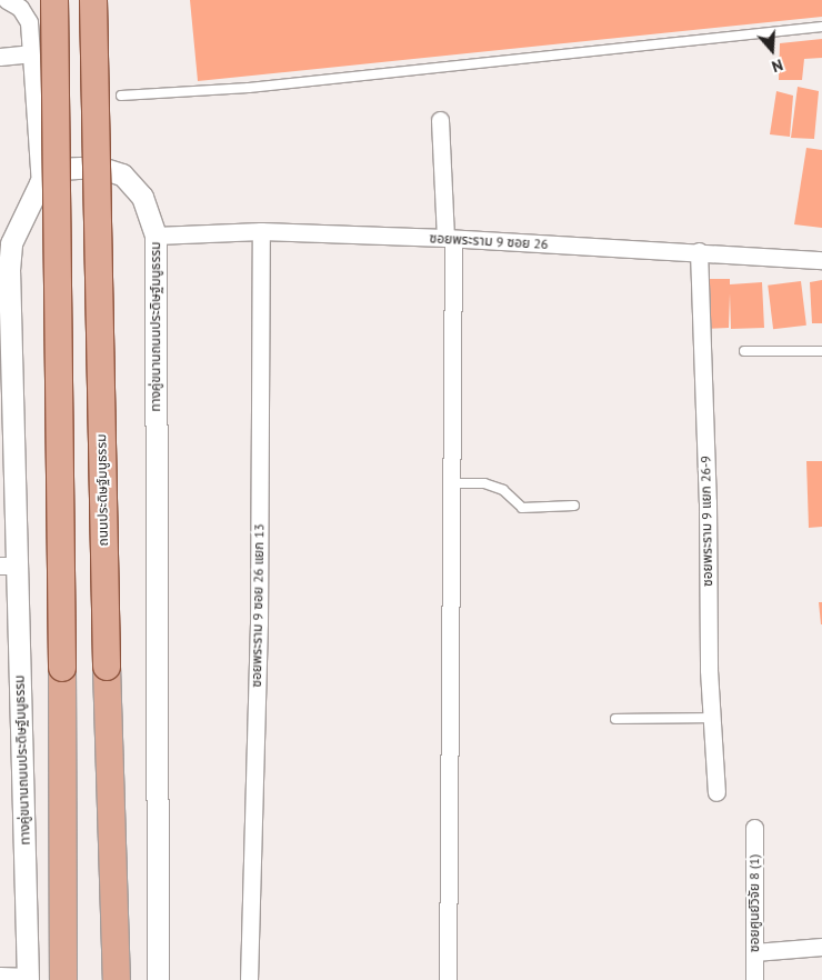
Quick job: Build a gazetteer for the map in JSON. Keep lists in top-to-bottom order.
{
  "streets": {
    "main road": ["ถนนประดิษฐ์มนูธรรม"],
    "street": [
      "ซอยพระราม 9 ซอย 26",
      "ทางคู่ขนานถนนประดิษฐ์มนูธรรม",
      "ซอยพระราม 9 แยก 26-9",
      "ซอยพระราม 9 ซอย 26 แยก 13",
      "ซอยศูนย์วิจัย 8 (1)"
    ]
  },
  "crossings": [
    ["ซอยพระราม 9 ซอย 26", "ทางคู่ขนานถนนประดิษฐ์มนูธรรม"],
    ["ซอยพระราม 9 ซอย 26", "ซอยพระราม 9 แยก 26-9"],
    ["ซอยพระราม 9 ซอย 26", "ซอยพระราม 9 ซอย 26 แยก 13"]
  ],
  "north": "bottom"
}
